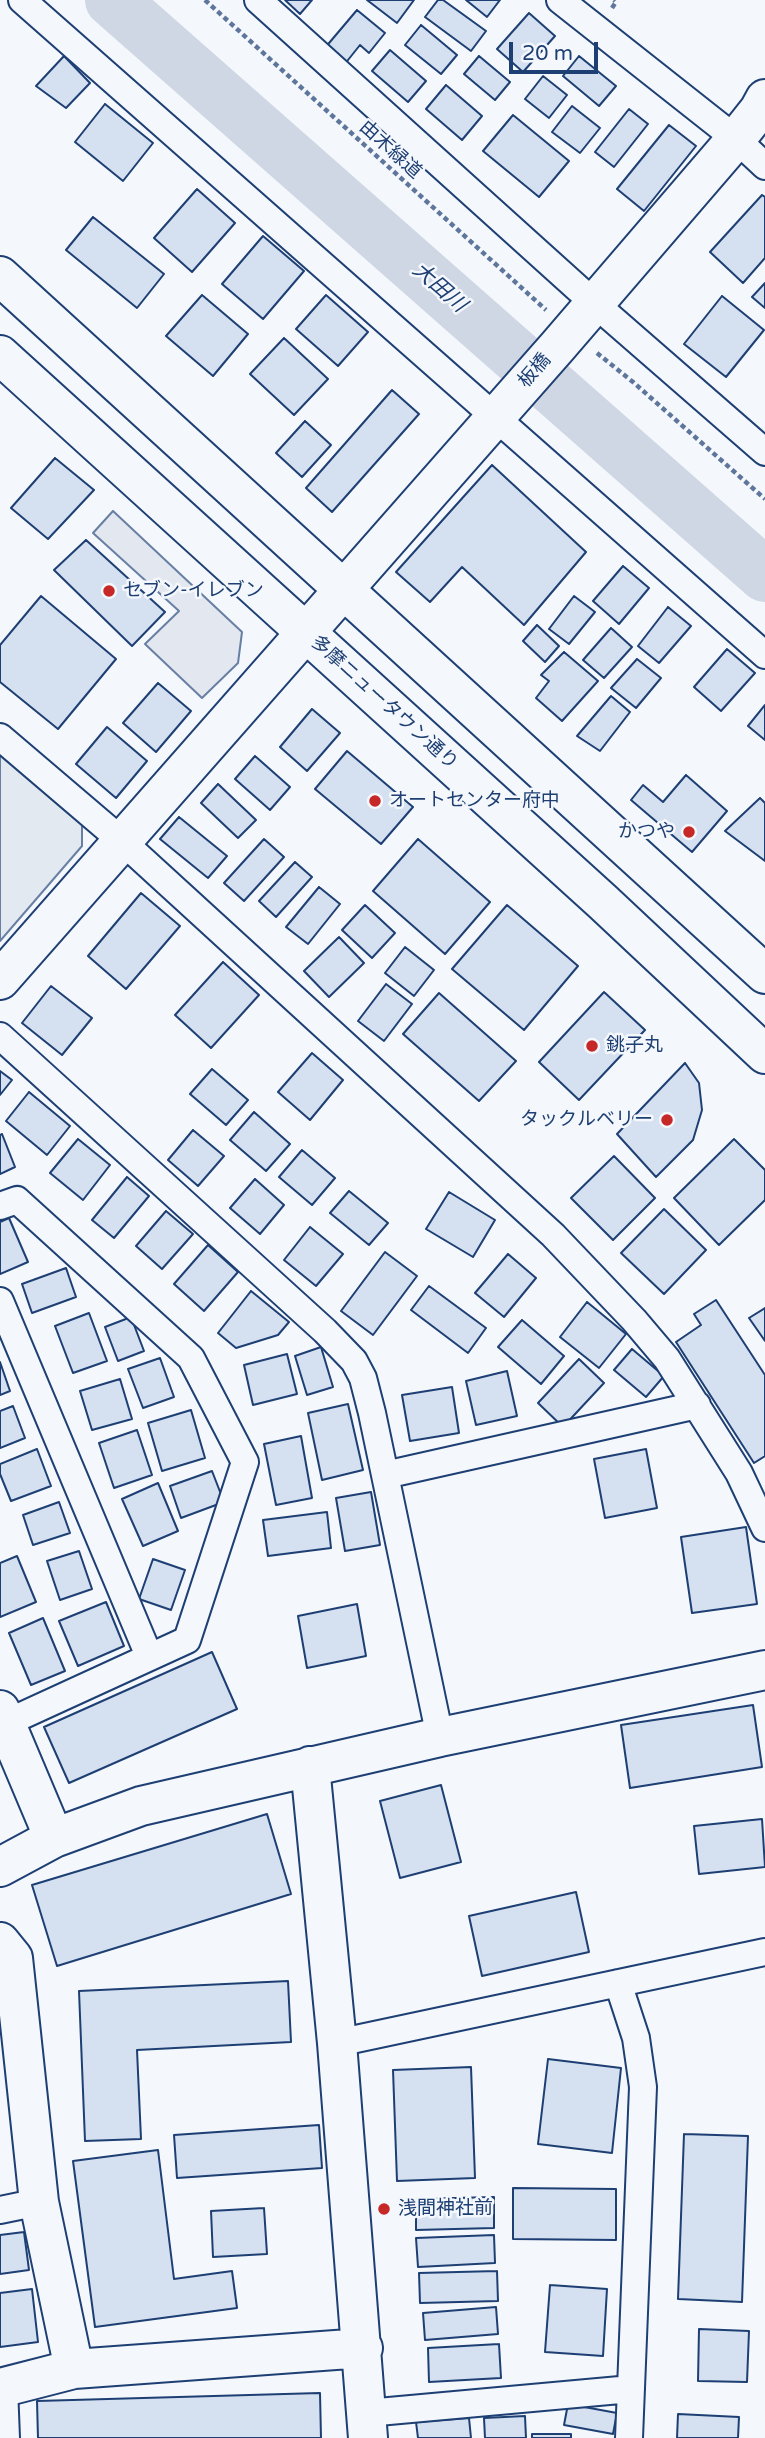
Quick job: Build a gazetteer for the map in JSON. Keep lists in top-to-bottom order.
{
  "streets": {
    "street": ["板橋", "多摩ニュータウン通り"],
    "path": ["由木緑道"]
  },
  "crossings": [
    ["由木緑道", "板橋"],
    ["板橋", "多摩ニュータウン通り"]
  ],
  "water": ["大田川"],
  "places": [
    "セブン-イレブン",
    "オートセンター府中",
    "かつや",
    "銚子丸",
    "タックルベリー",
    "浅間神社前"
  ],
  "scale_bar": "20 m"
}
